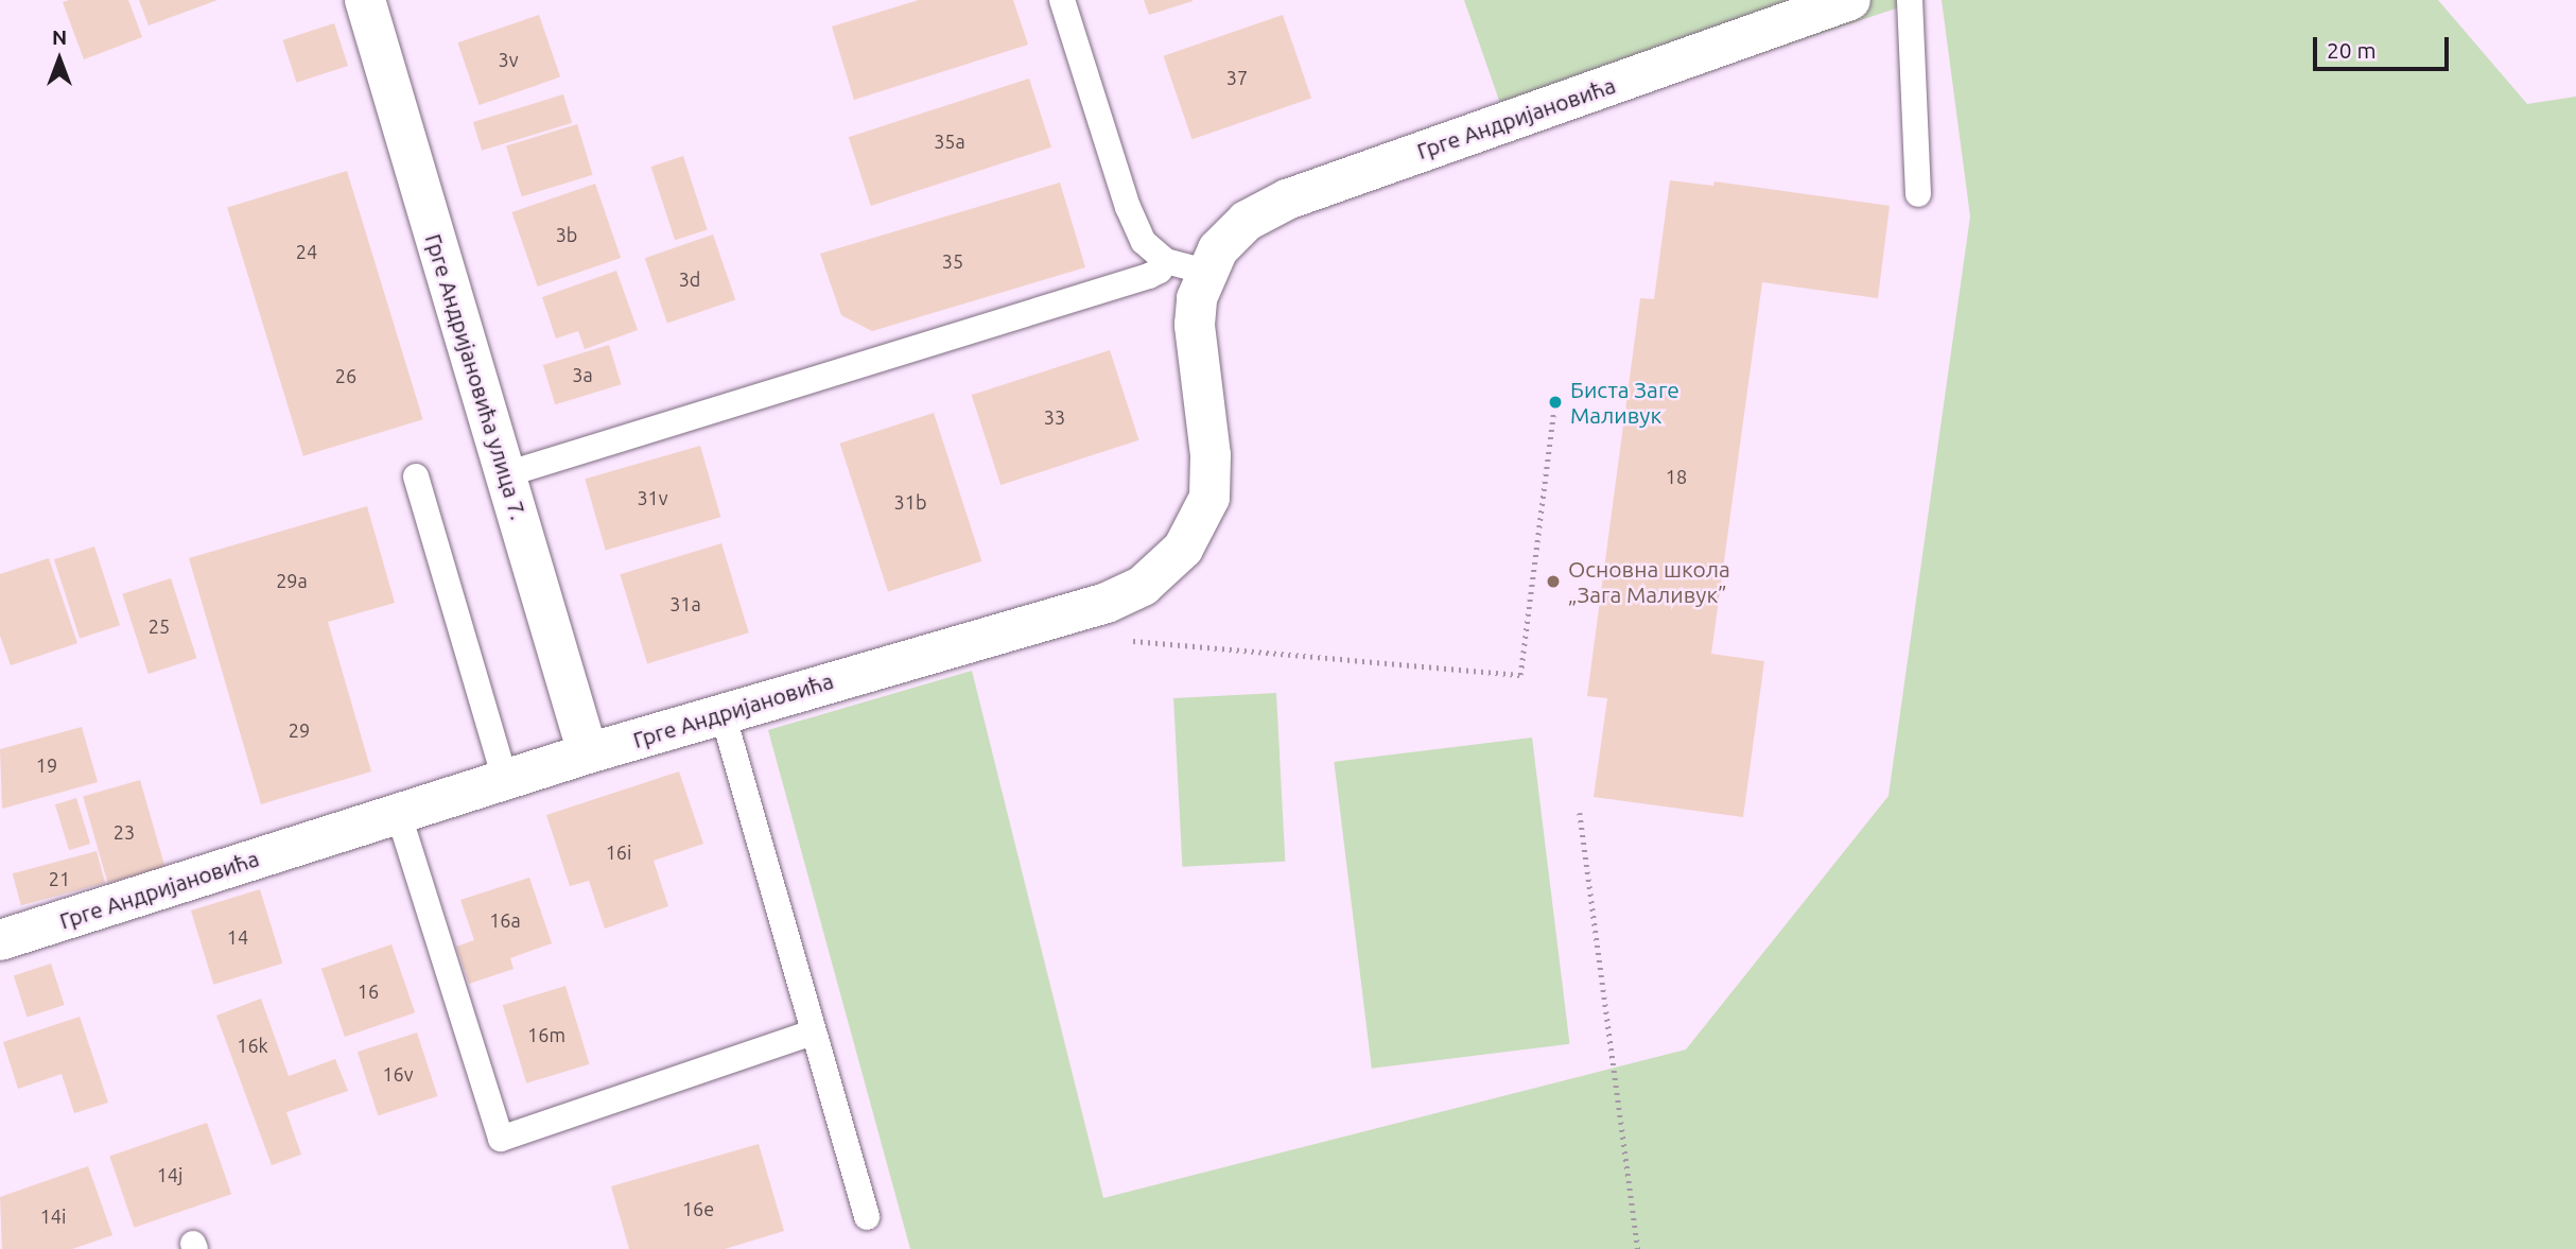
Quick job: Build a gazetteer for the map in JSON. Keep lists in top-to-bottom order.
{
  "streets": {
    "street": ["Грге Андријановића", "Грге Андријановића улица 7."]
  },
  "crossings": [
    ["Грге Андријановића", "Грге Андријановића улица 7."]
  ],
  "places": ["Биста Заге Маливук", "Основна школа „Зага Маливук”"],
  "house_numbers": [
    "3v",
    "37",
    "35a",
    "3b",
    "24",
    "35",
    "3d",
    "3a",
    "26",
    "33",
    "18",
    "31v",
    "31b",
    "29a",
    "31a",
    "25",
    "29",
    "19",
    "23",
    "16i",
    "21",
    "16a",
    "14",
    "16",
    "16m",
    "16k",
    "16v",
    "14j",
    "16e",
    "14i"
  ],
  "scale_bar": "20 m",
  "north": "top"
}
